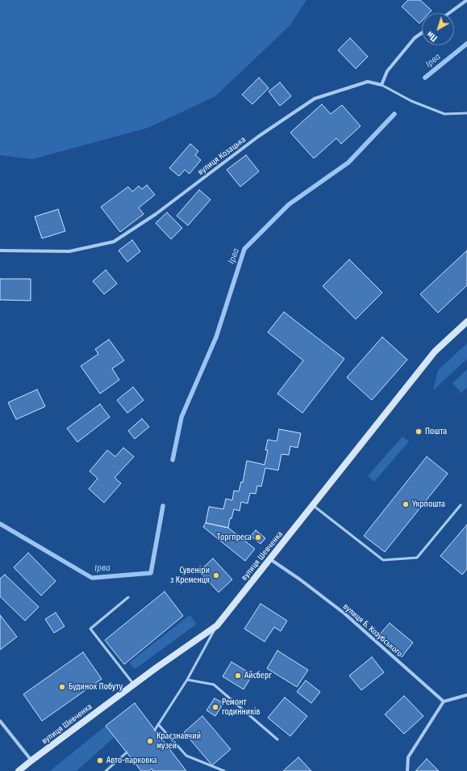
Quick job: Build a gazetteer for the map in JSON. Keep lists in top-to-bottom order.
{
  "streets": {
    "main road": ["вулиця Шевченка"],
    "street": ["вулиця Козацька", "вулиця Б. Козубського"]
  },
  "crossings": [
    ["вулиця Шевченка", "вулиця Б. Козубського"]
  ],
  "water": ["Ірва"],
  "places": [
    "Пошта",
    "Укрпошта",
    "Торгпреса",
    "Сувеніри з Кременця",
    "Айсберг",
    "Будинок Побуту",
    "Ремонт годинників",
    "Краєзнавчий музей",
    "Авто-парковка"
  ],
  "north": "bottom left"
}
